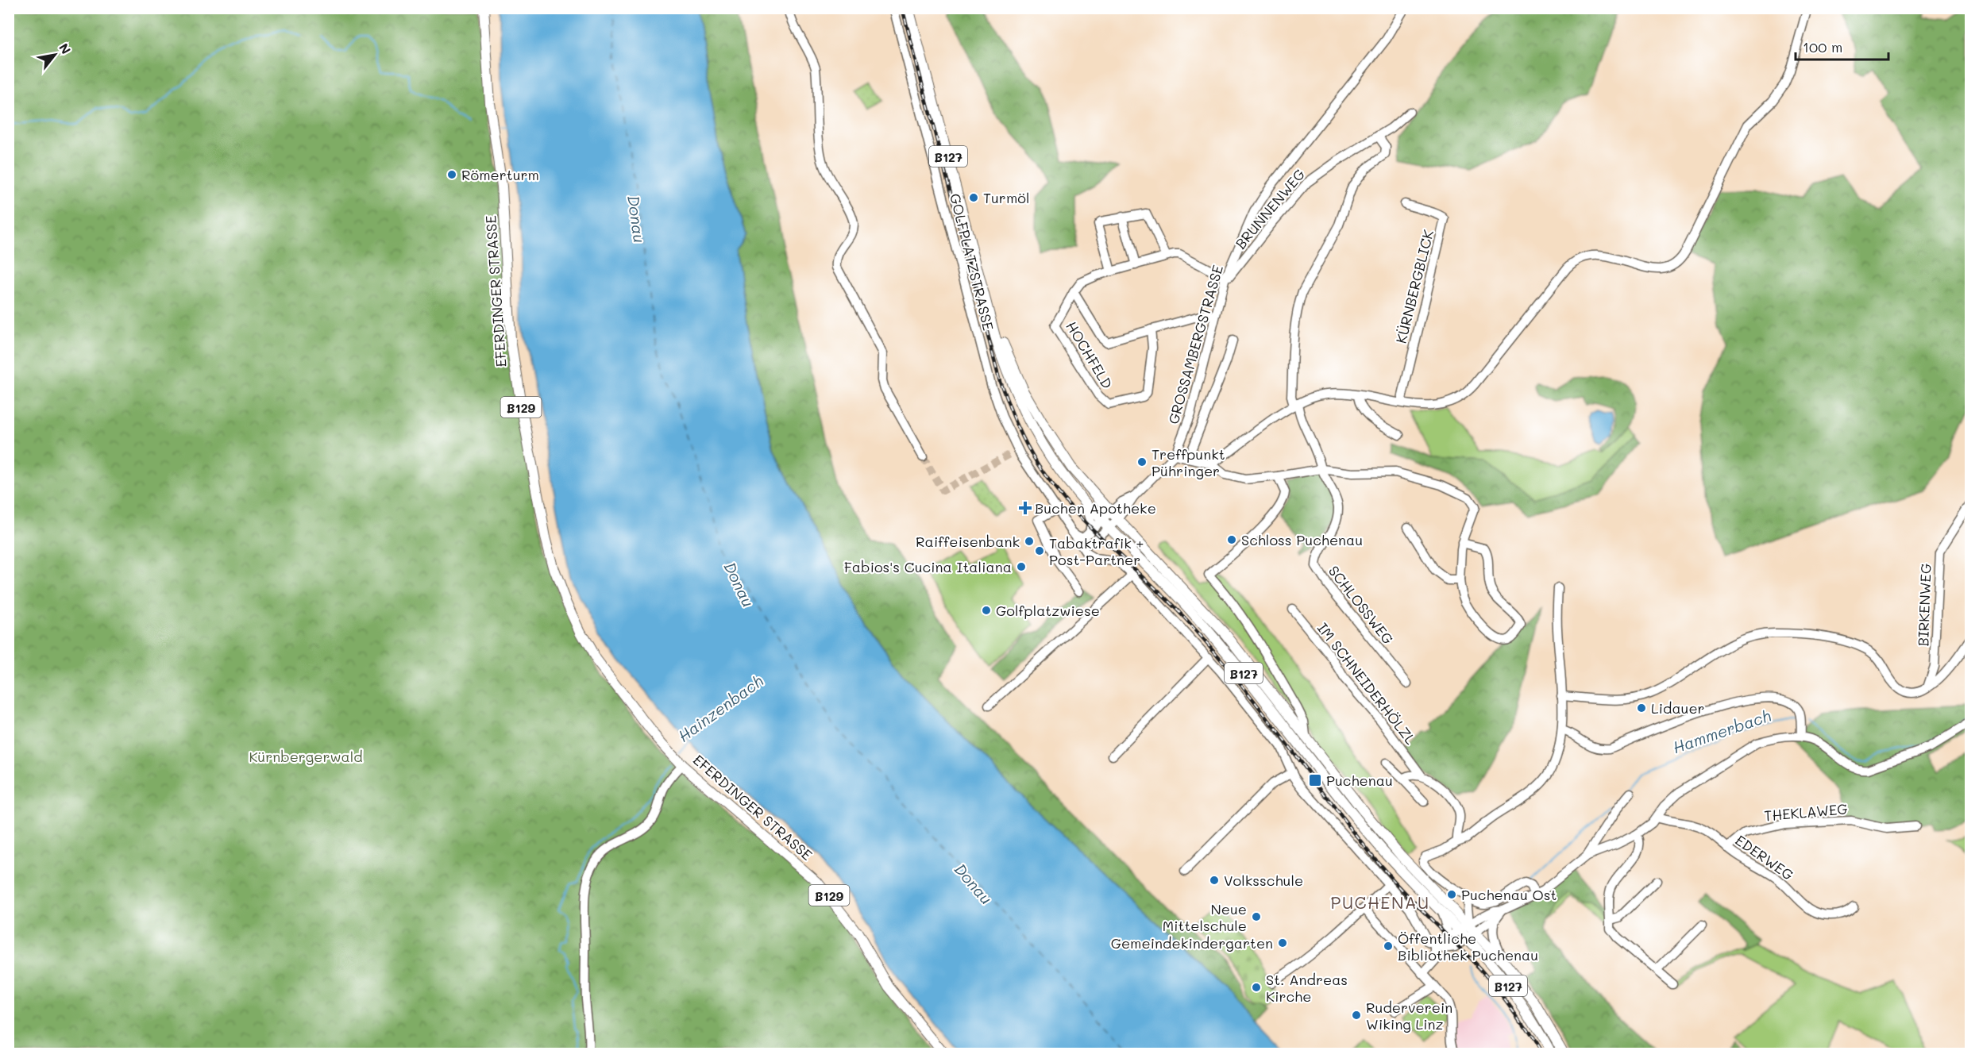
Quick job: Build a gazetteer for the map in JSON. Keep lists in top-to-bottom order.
{
  "streets": {
    "main road": ["B127", "EFERDINGER STRASSE", "B129"],
    "street": [
      "BRUNNENWEG",
      "GOLFPLATZSTRASSE",
      "KÜRNBERGBLICK",
      "GROSSAMBERGSTRASSE",
      "HOCHFELD",
      "SCHLOSSWEG",
      "BIRKENWEG",
      "IM SCHNEIDERHÖLZL",
      "THEKLAWEG",
      "EDERWEG"
    ]
  },
  "crossings": [
    ["B127", "GROSSAMBERGSTRASSE"],
    ["BRUNNENWEG", "GROSSAMBERGSTRASSE"],
    ["GROSSAMBERGSTRASSE", "HOCHFELD"],
    ["THEKLAWEG", "EDERWEG"]
  ],
  "districts": ["PUCHENAU"],
  "water": ["Donau", "Hainzenbach", "Hammerbach"],
  "parks": ["Kürnbergerwald"],
  "places": {
    "other": [
      "Römerturm",
      "Turmöl",
      "Treffpunkt Pühringer",
      "Schloss Puchenau",
      "Raiffeisenbank",
      "Tabaktrafik + Post-Partner",
      "Fabios's Cucina Italiana",
      "Golfplatzwiese",
      "Lidauer",
      "Volksschule",
      "Puchenau Ost",
      "Neue Mittelschule",
      "Gemeindekindergarten",
      "Öffentliche Bibliothek Puchenau",
      "St. Andreas Kirche",
      "Ruderverein Wiking Linz"
    ],
    "health": ["Buchen Apotheke"],
    "transit": ["Puchenau"]
  },
  "scale_bar": "100 m",
  "north": "top right"
}
